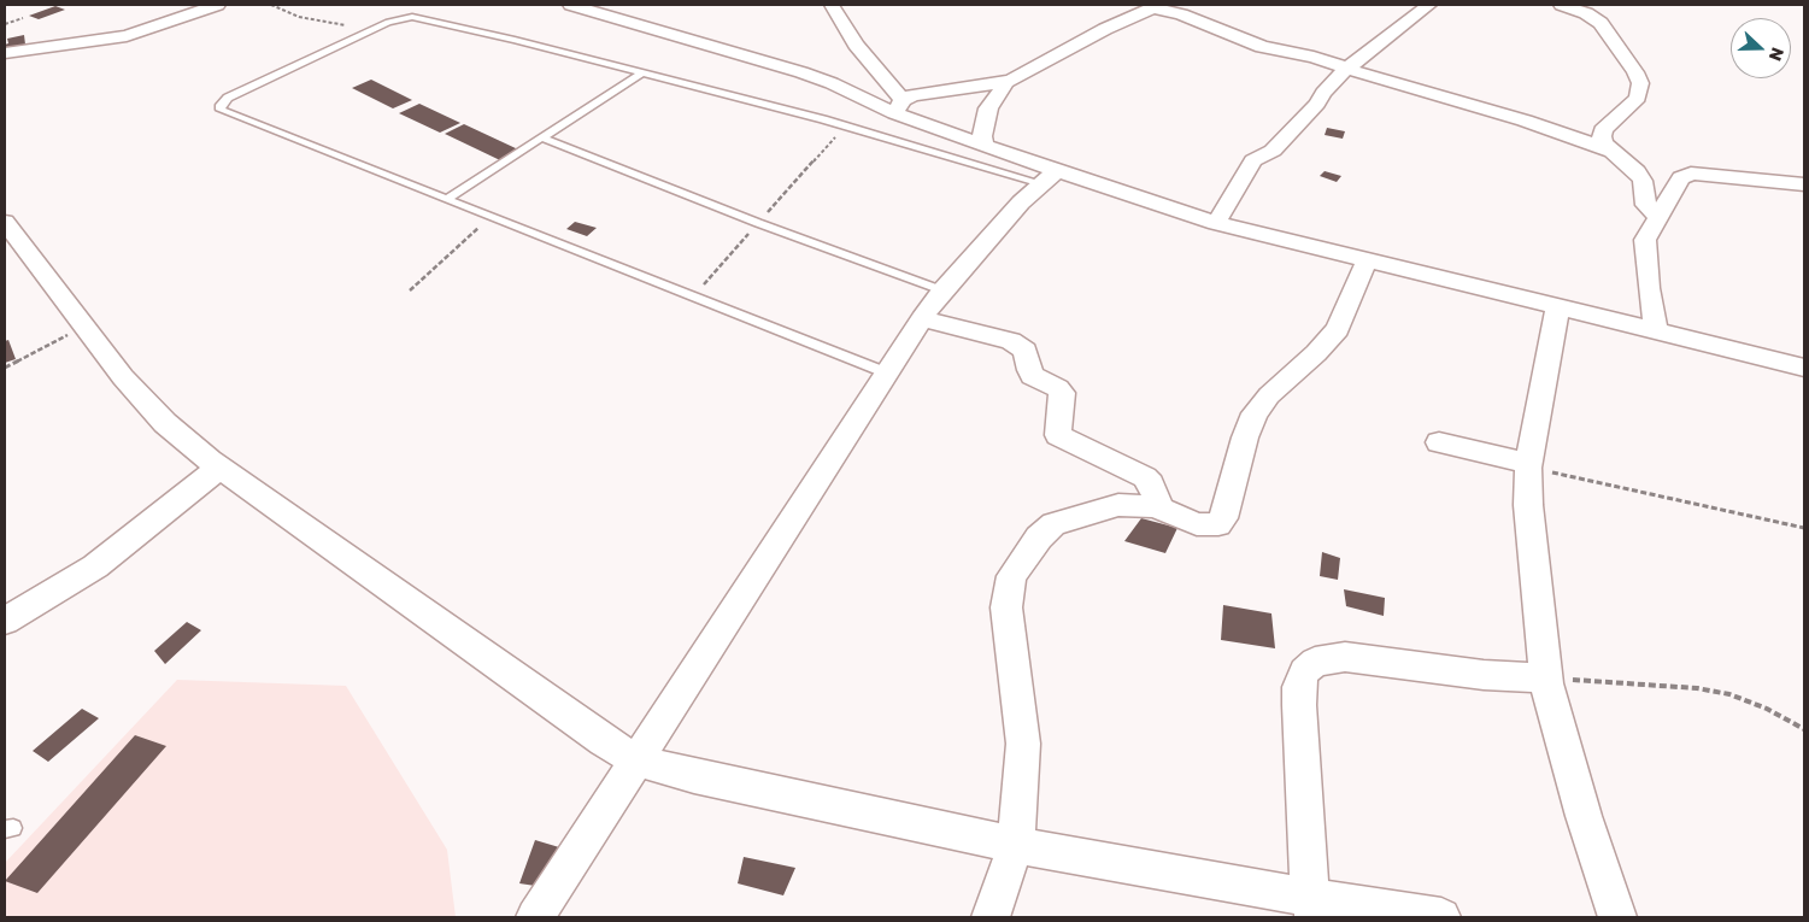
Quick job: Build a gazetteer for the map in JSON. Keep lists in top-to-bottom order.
{
  "north": "right"
}
